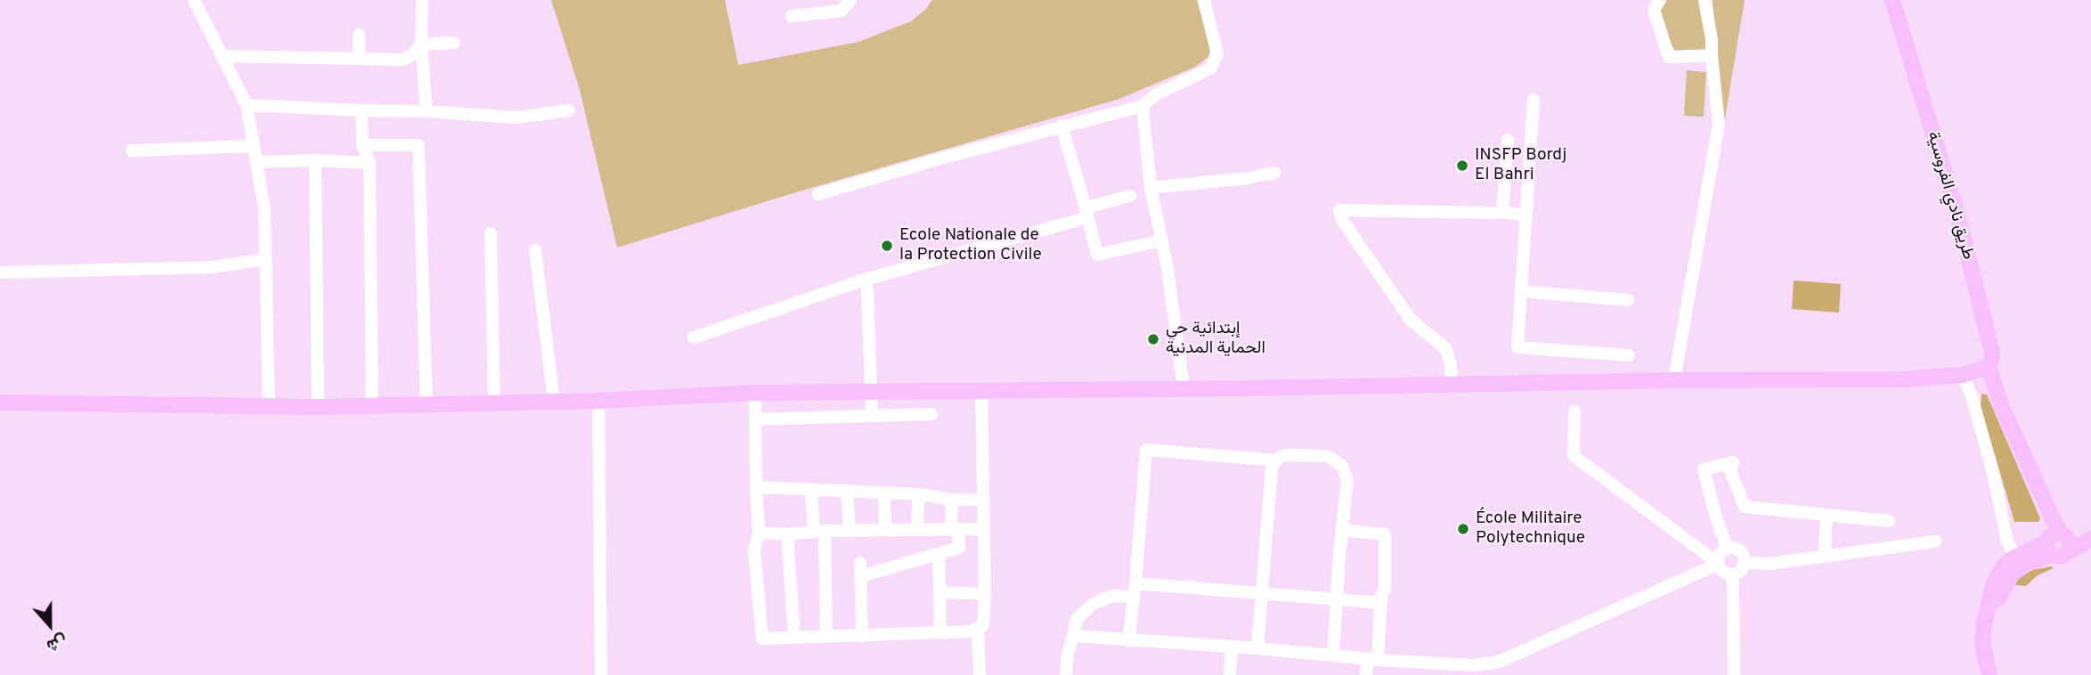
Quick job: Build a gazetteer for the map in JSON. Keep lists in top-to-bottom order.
{
  "streets": {
    "main road": ["طريق نادي الفروسية"]
  },
  "places": [
    "INSFP Bordj El Bahri",
    "Ecole Nationale de la Protection Civile",
    "إبتدائية حي الحماية المدنية",
    "École Militaire Polytechnique"
  ],
  "north": "bottom"
}
